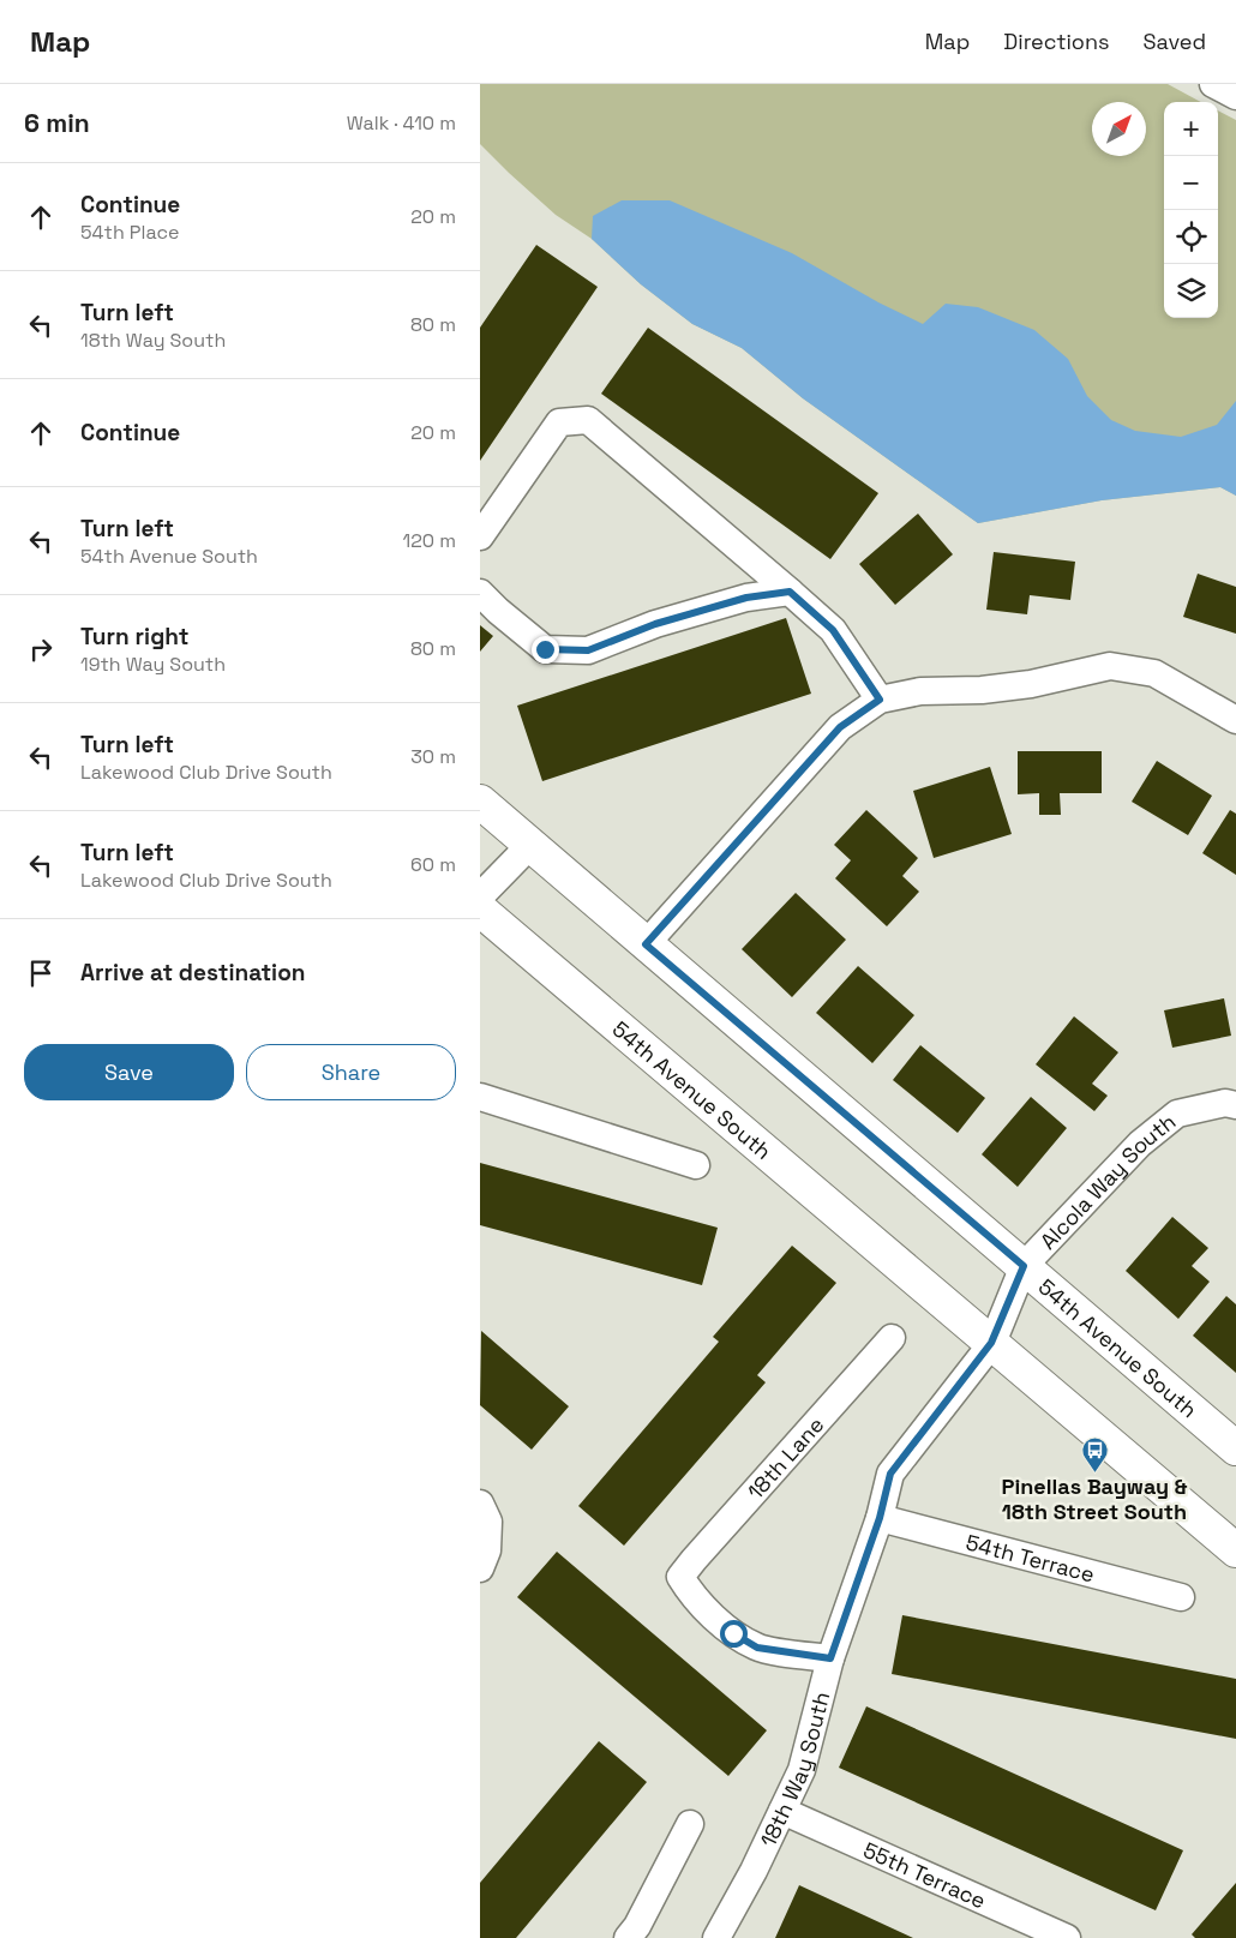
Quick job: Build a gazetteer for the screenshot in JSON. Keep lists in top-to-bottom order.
{
  "streets": {
    "main road": ["54th Avenue South"],
    "street": [
      "Alcola Way South",
      "18th Lane",
      "54th Terrace",
      "18th Way South",
      "55th Terrace"
    ]
  },
  "crossings": [
    ["54th Avenue South", "Alcola Way South"],
    ["54th Avenue South", "18th Way South"],
    ["Alcola Way South", "18th Way South"],
    ["18th Lane", "18th Way South"],
    ["54th Terrace", "18th Way South"],
    ["18th Way South", "55th Terrace"]
  ],
  "places": {
    "bus stop": ["Pinellas Bayway & 18th Street South"]
  },
  "north": "top right",
  "page": {
    "header": "Map",
    "nav": ["Map", "Directions", "Saved"],
    "heading": ["6 min", "Walk · 410 m"],
    "map_buttons": ["+", "−"],
    "list": [
      ["Continue", "54th Place", "20 m"],
      ["Turn left", "18th Way South", "80 m"],
      ["Continue", "20 m"],
      ["Turn left", "54th Avenue South", "120 m"],
      ["Turn right", "19th Way South", "80 m"],
      ["Turn left", "Lakewood Club Drive South", "30 m"],
      ["Turn left", "Lakewood Club Drive South", "60 m"],
      "Arrive at destination"
    ],
    "buttons": ["Save", "Share"]
  }
}
